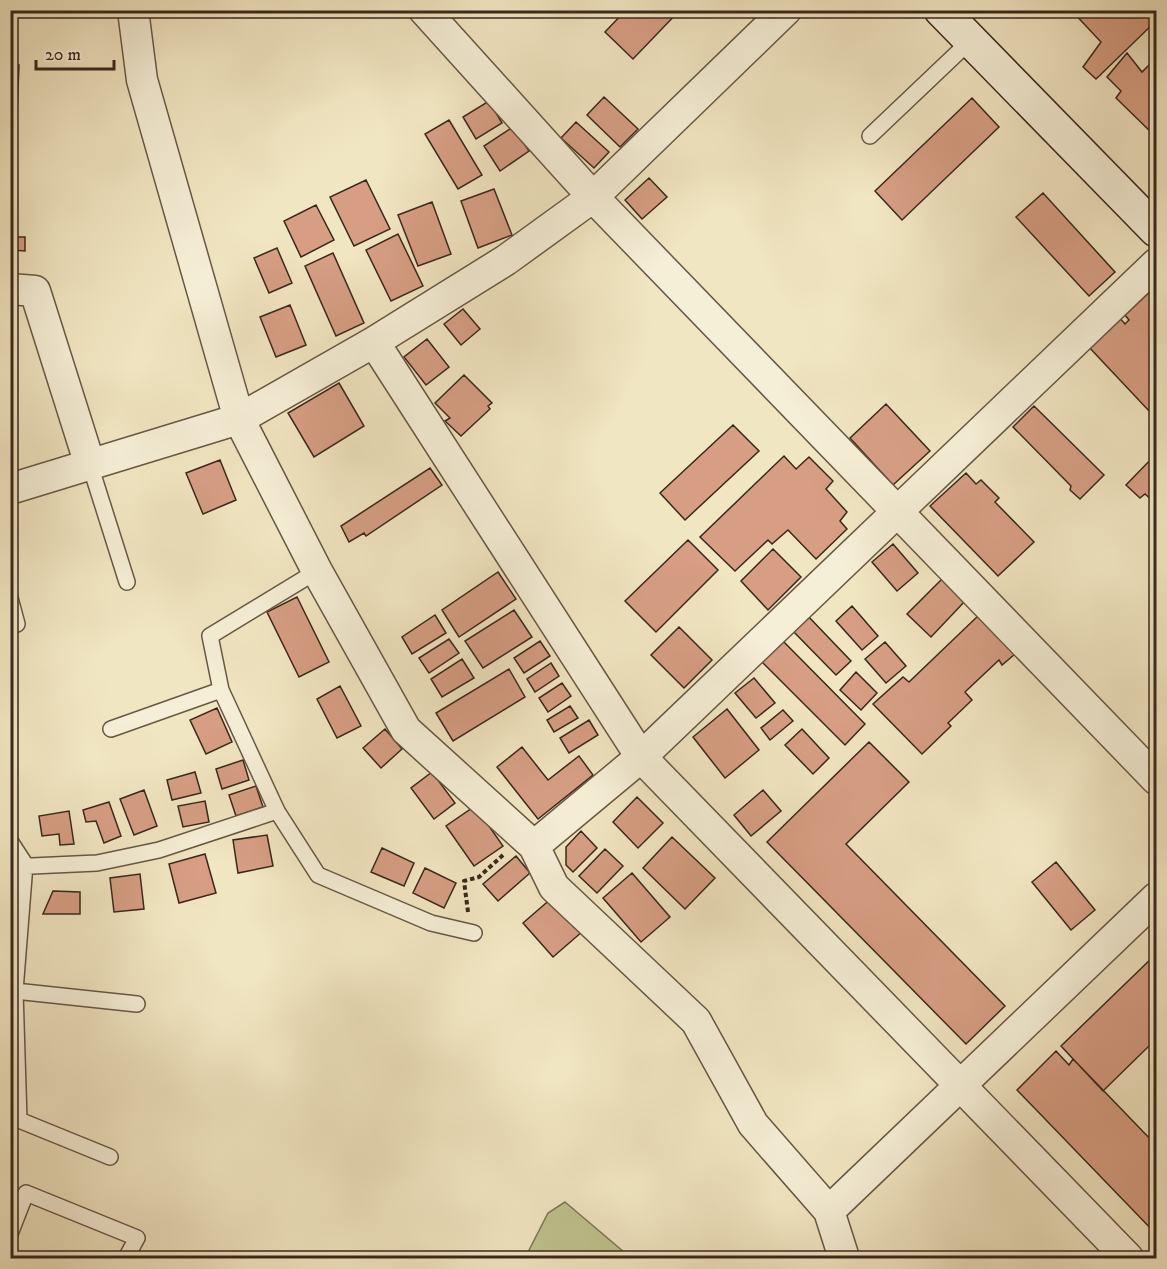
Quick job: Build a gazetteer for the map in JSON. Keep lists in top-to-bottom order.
{
  "scale_bar": "20 m"
}
